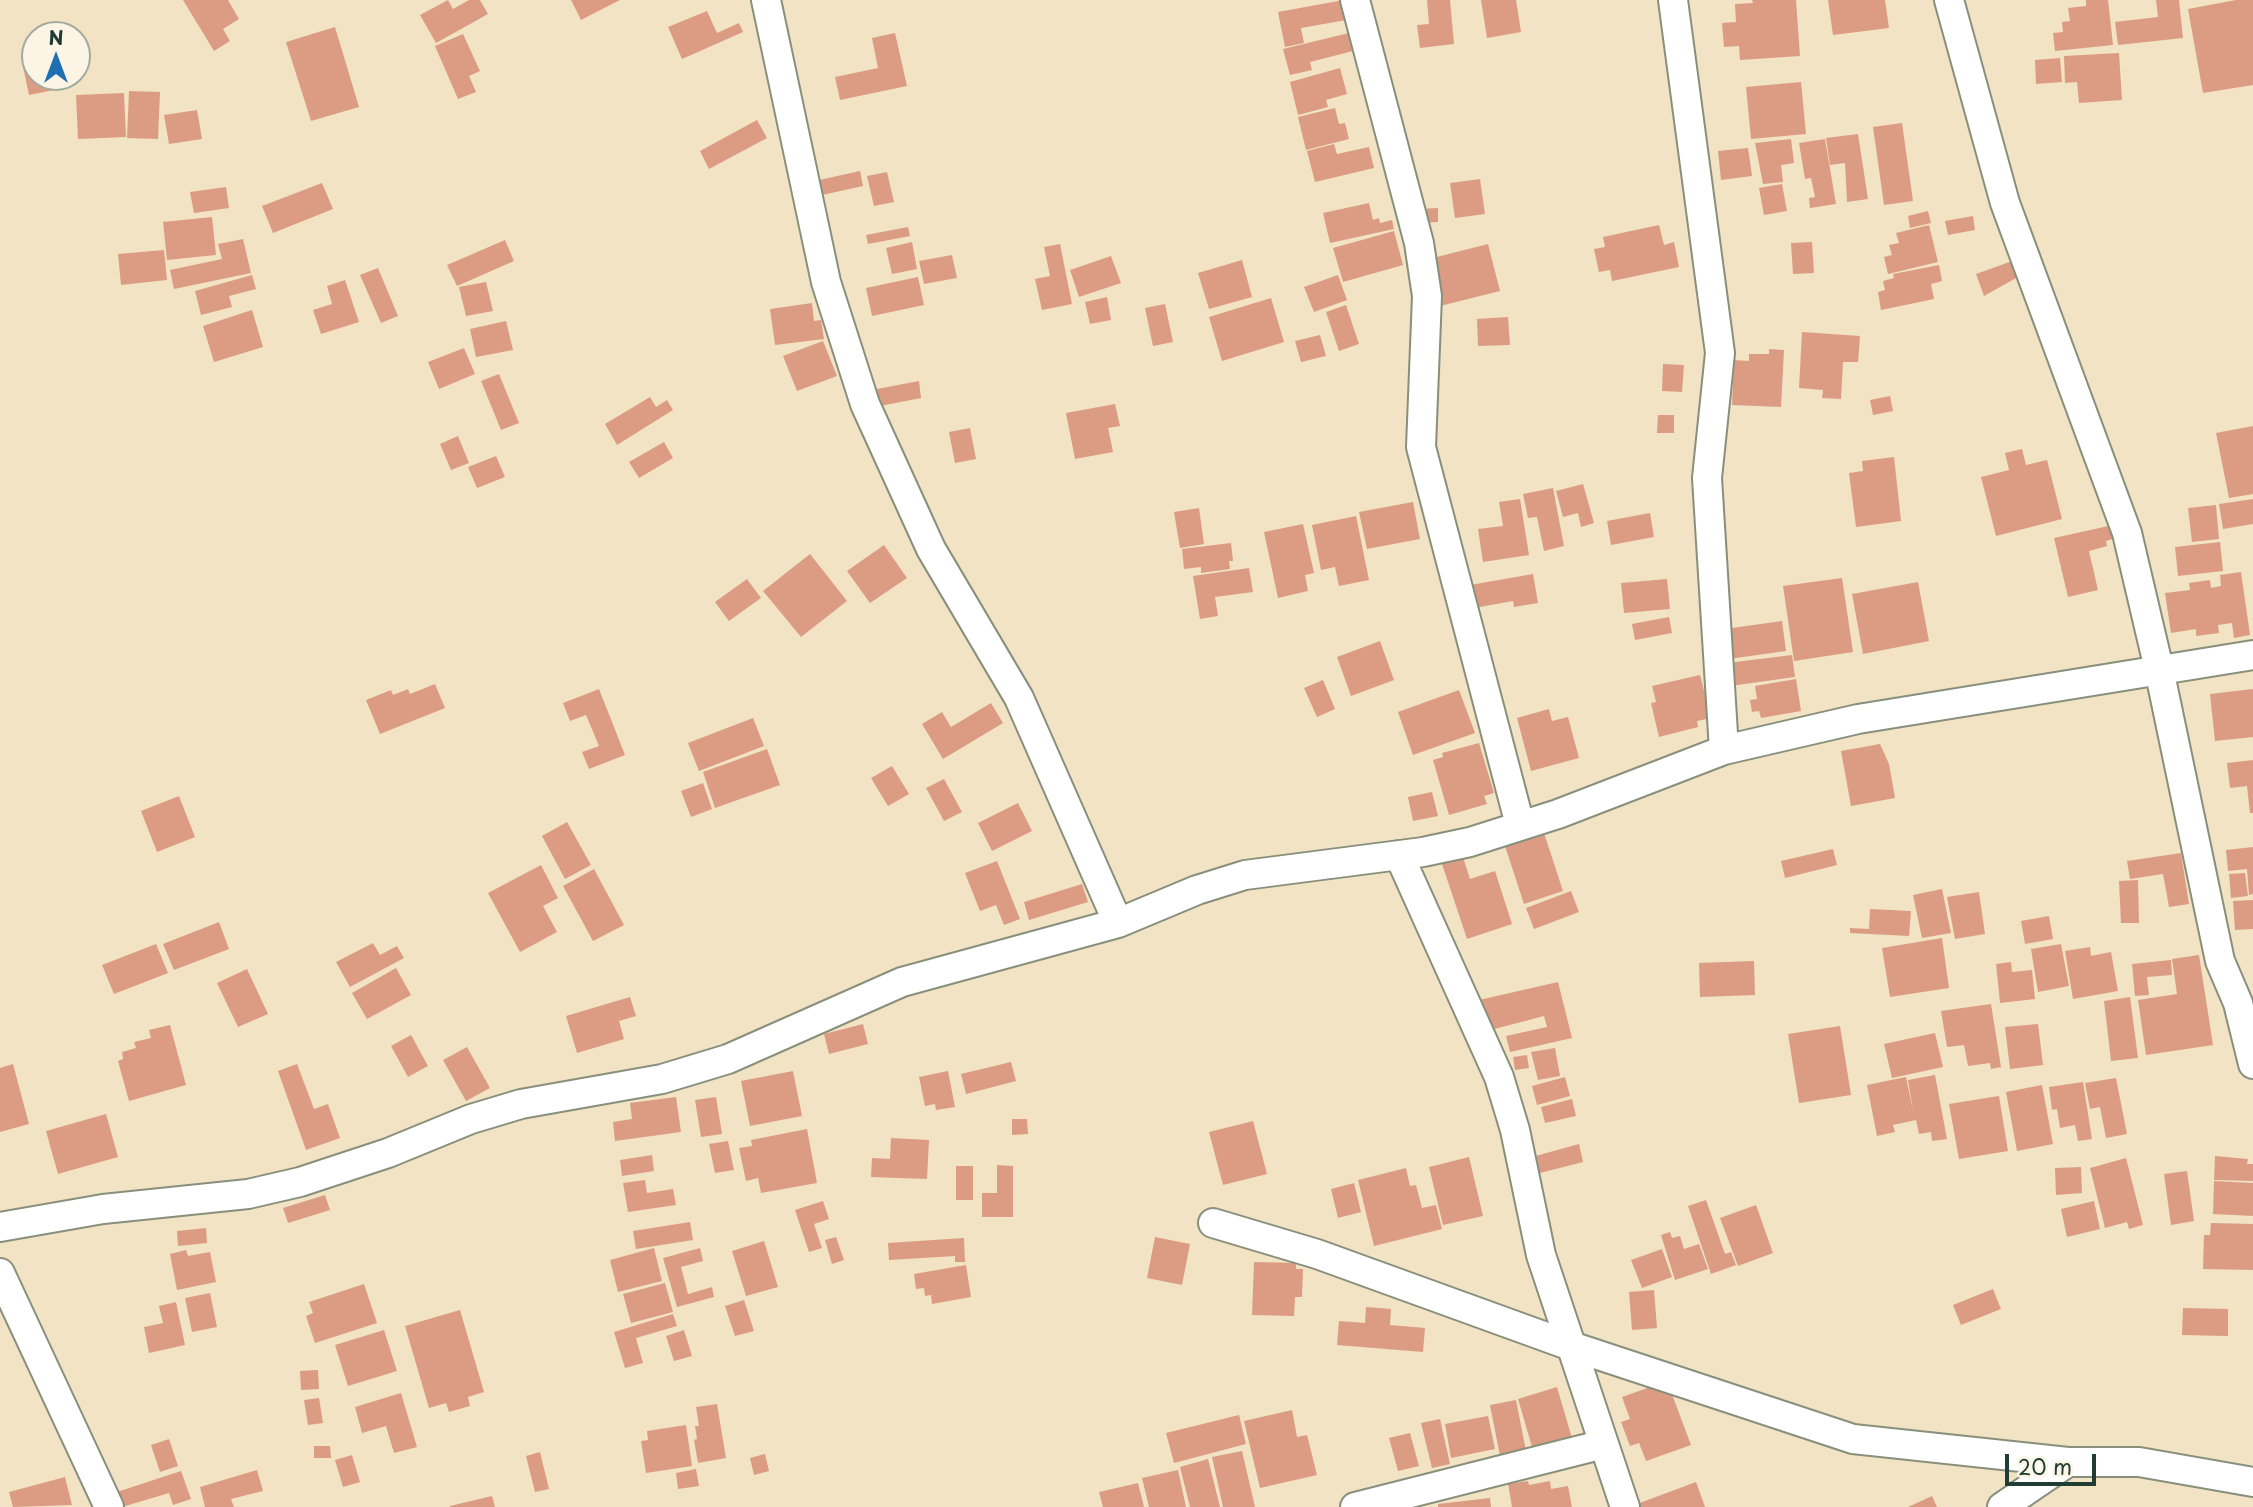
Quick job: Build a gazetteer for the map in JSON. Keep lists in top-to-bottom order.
{
  "scale_bar": "20 m",
  "north": "top"
}
